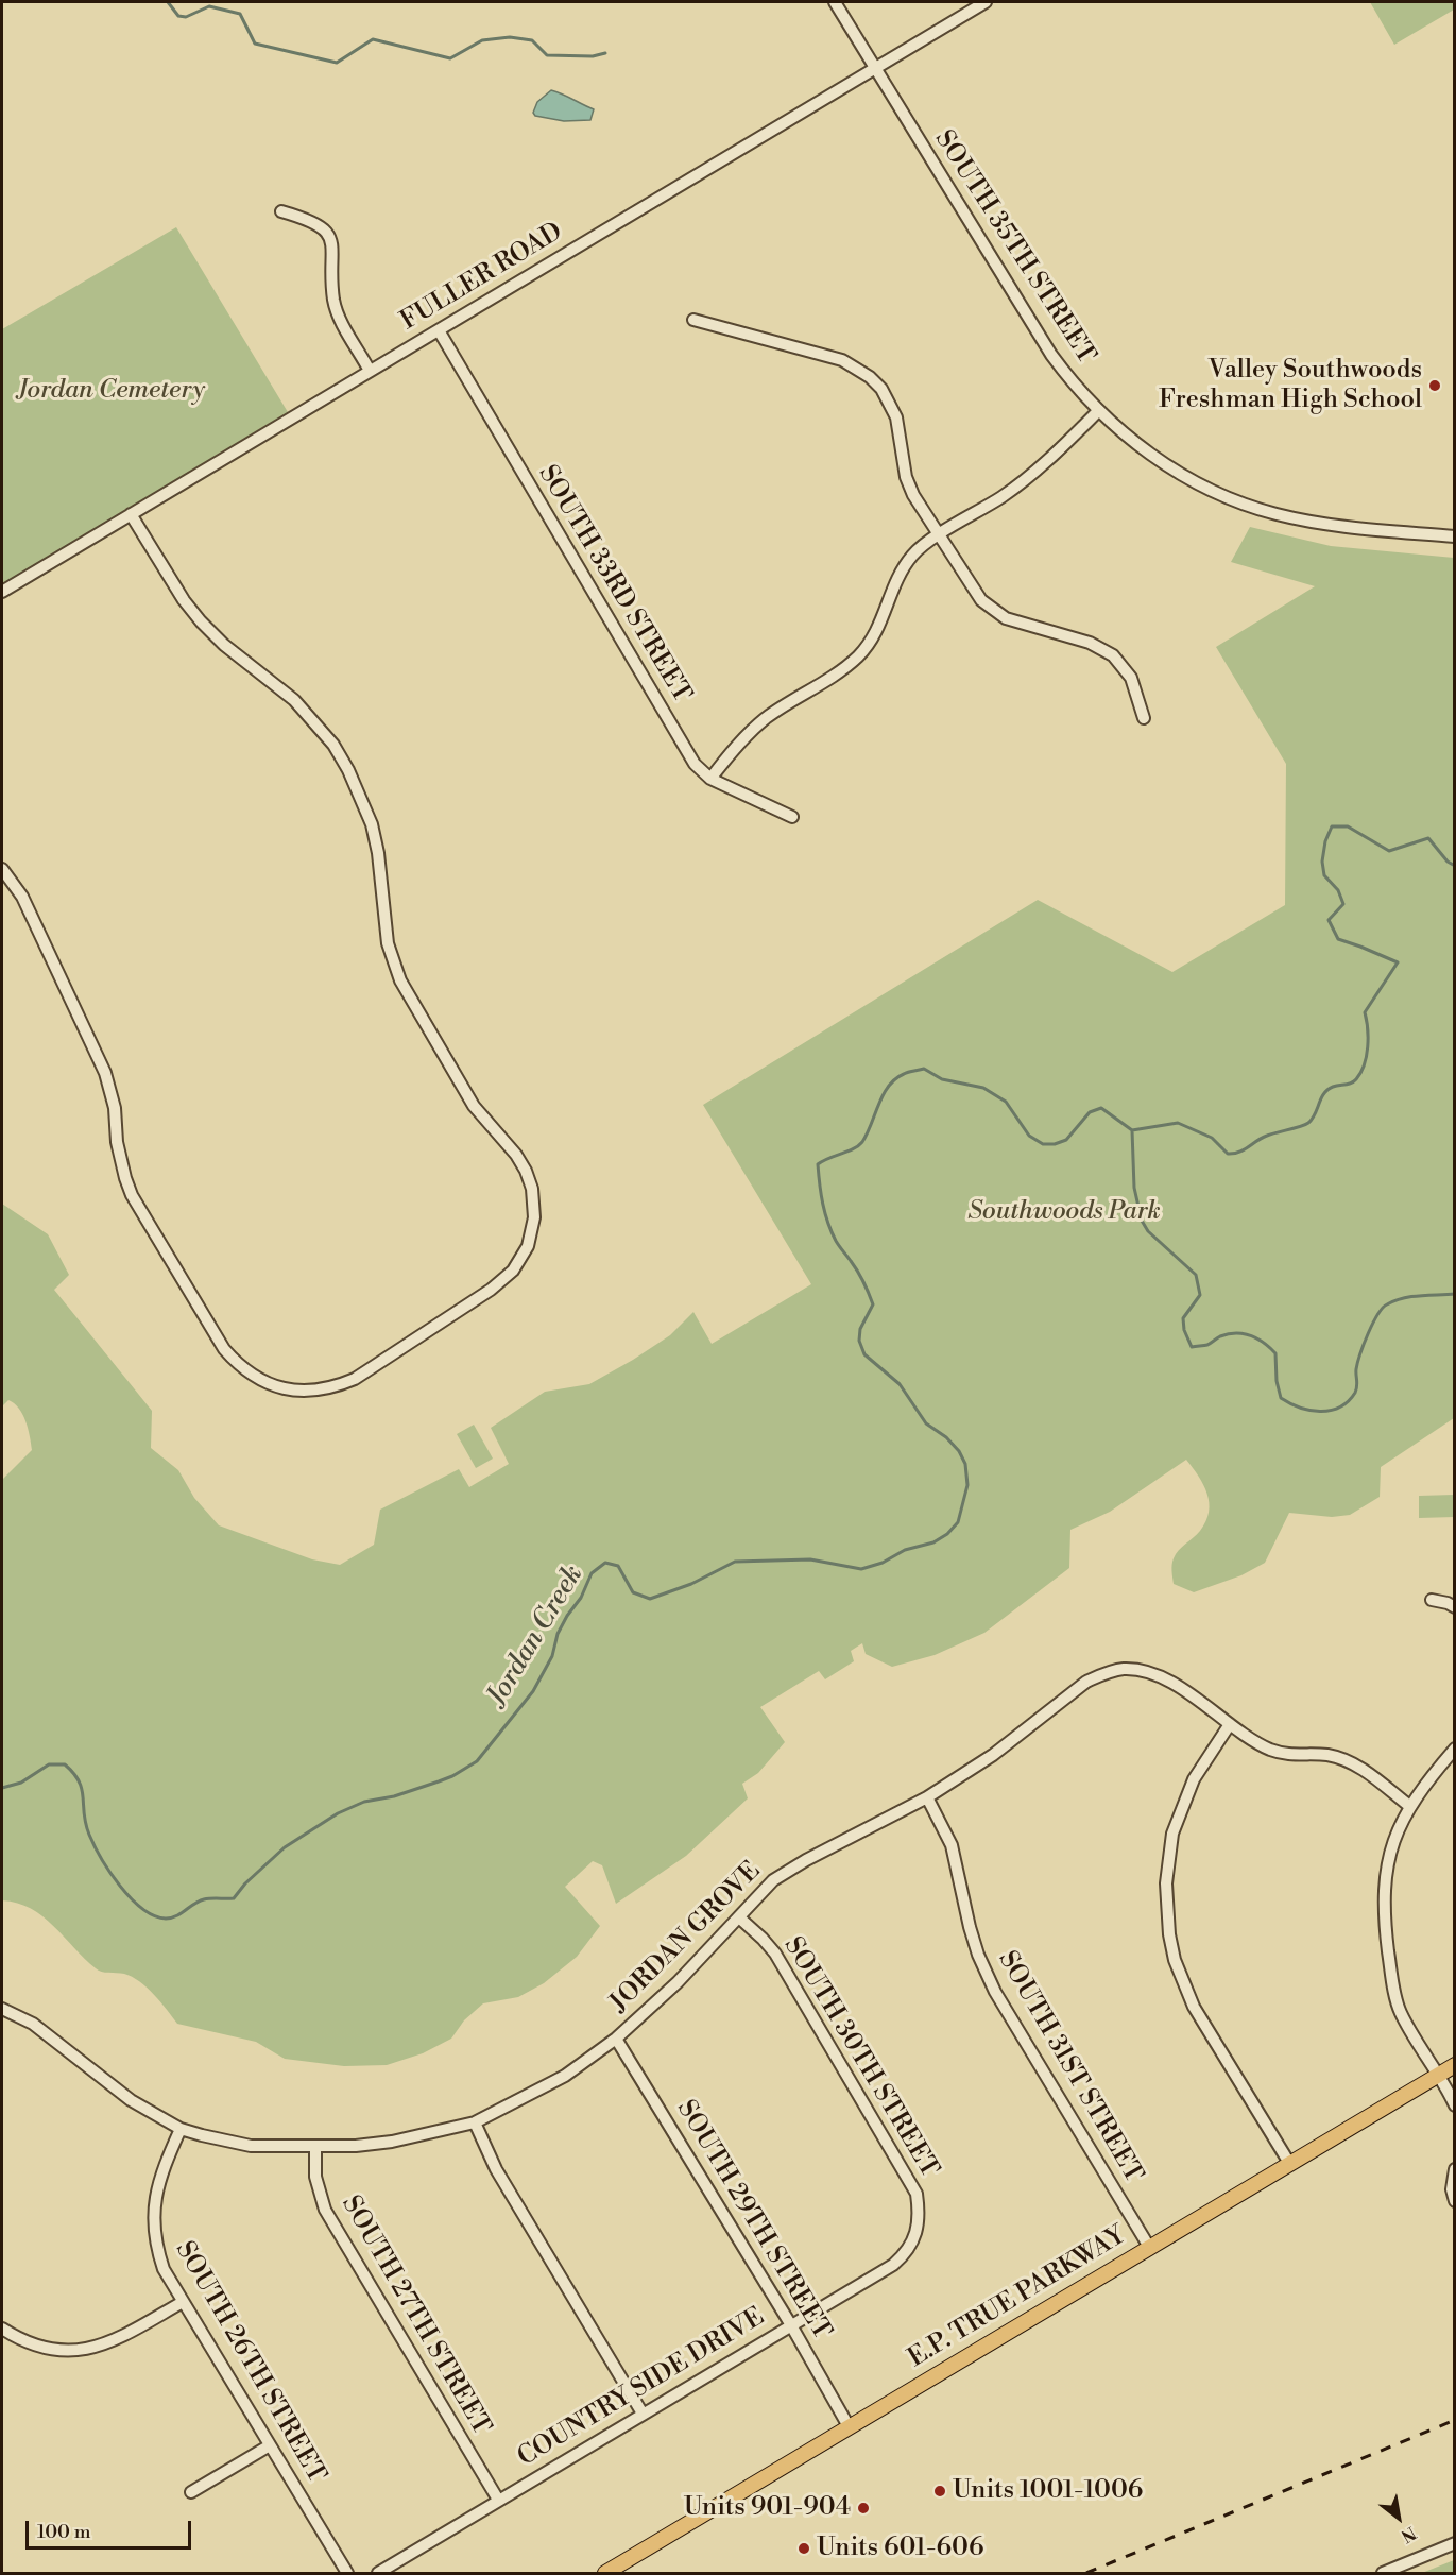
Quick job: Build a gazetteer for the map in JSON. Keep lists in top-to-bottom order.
{
  "streets": {
    "main road": ["E.P. TRUE PARKWAY"],
    "street": [
      "SOUTH 35TH STREET",
      "FULLER ROAD",
      "SOUTH 33RD STREET",
      "JORDAN GROVE",
      "SOUTH 30TH STREET",
      "SOUTH 31ST STREET",
      "SOUTH 29TH STREET",
      "SOUTH 27TH STREET",
      "SOUTH 26TH STREET",
      "COUNTRY SIDE DRIVE"
    ]
  },
  "crossings": [
    ["SOUTH 35TH STREET", "FULLER ROAD"],
    ["FULLER ROAD", "SOUTH 33RD STREET"],
    ["JORDAN GROVE", "SOUTH 30TH STREET"],
    ["JORDAN GROVE", "SOUTH 31ST STREET"],
    ["JORDAN GROVE", "SOUTH 29TH STREET"],
    ["JORDAN GROVE", "SOUTH 27TH STREET"],
    ["JORDAN GROVE", "SOUTH 26TH STREET"],
    ["SOUTH 30TH STREET", "COUNTRY SIDE DRIVE"],
    ["SOUTH 31ST STREET", "E.P. TRUE PARKWAY"],
    ["SOUTH 29TH STREET", "E.P. TRUE PARKWAY"],
    ["SOUTH 29TH STREET", "COUNTRY SIDE DRIVE"],
    ["SOUTH 27TH STREET", "COUNTRY SIDE DRIVE"]
  ],
  "water": ["Jordan Creek"],
  "parks": ["Jordan Cemetery", "Southwoods Park"],
  "places": [
    "Valley Southwoods Freshman High School",
    "Units 1001-1006",
    "Units 901-904",
    "Units 601-606"
  ],
  "scale_bar": "100 m",
  "north": "bottom right"
}
